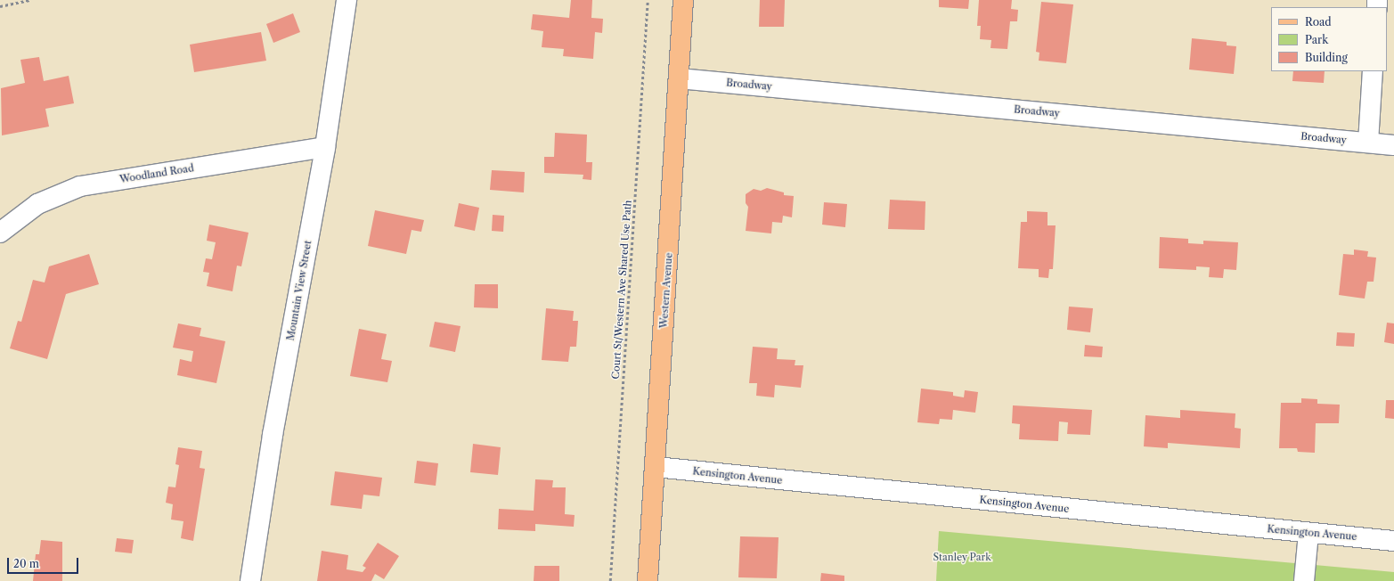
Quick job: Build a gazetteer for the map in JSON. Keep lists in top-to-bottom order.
{
  "streets": {
    "main road": ["Western Avenue"],
    "street": [
      "Broadway",
      "Woodland Road",
      "Mountain View Street",
      "Kensington Avenue"
    ],
    "path": ["Court St/Western Ave Shared Use Path"]
  },
  "crossings": [
    ["Broadway", "Western Avenue"],
    ["Woodland Road", "Mountain View Street"],
    ["Western Avenue", "Kensington Avenue"]
  ],
  "parks": ["Stanley Park"],
  "legend": ["Road", "Park", "Building"],
  "scale_bar": "20 m"
}
